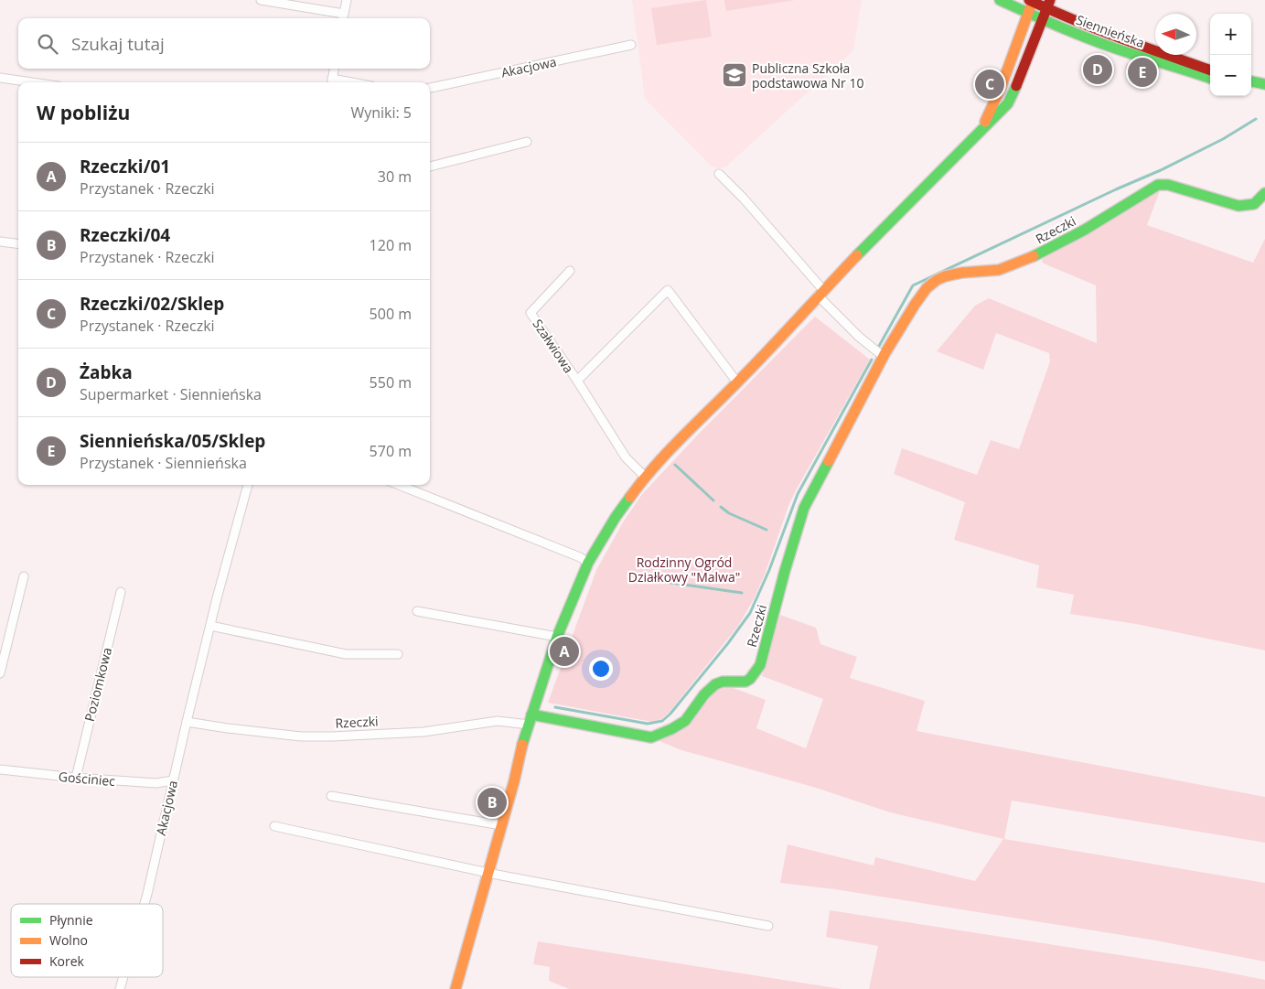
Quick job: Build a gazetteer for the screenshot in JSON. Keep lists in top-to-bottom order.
{
  "streets": {
    "main road": ["Siennieńska", "Rzeczki"],
    "street": [
      "Akacjowa",
      "Szałwiowa",
      "Poziomkowa",
      "Gościniec"
    ]
  },
  "crossings": [
    ["Akacjowa", "Rzeczki"],
    ["Akacjowa", "Gościniec"],
    ["Poziomkowa", "Gościniec"]
  ],
  "parks": ["Rodzinny Ogród Działkowy \"Malwa\""],
  "places": {
    "school or university": ["Publiczna Szkoła podstawowa Nr 10"]
  },
  "legend": ["Płynnie", "Wolno", "Korek"],
  "north": "left",
  "page": {
    "map_buttons": ["+", "−"],
    "search": "Szukaj tutaj",
    "pins": [
      "D",
      "E",
      "C",
      "A",
      "B"
    ],
    "heading": ["W pobliżu", "Wyniki: 5"],
    "list": [
      {
        "mark": "A",
        "name": "Rzeczki/01",
        "note": "Przystanek · Rzeczki",
        "value": "30 m"
      },
      {
        "mark": "B",
        "name": "Rzeczki/04",
        "note": "Przystanek · Rzeczki",
        "value": "120 m"
      },
      {
        "mark": "C",
        "name": "Rzeczki/02/Sklep",
        "note": "Przystanek · Rzeczki",
        "value": "500 m"
      },
      {
        "mark": "D",
        "name": "Żabka",
        "note": "Supermarket · Siennieńska",
        "value": "550 m"
      },
      {
        "mark": "E",
        "name": "Siennieńska/05/Sklep",
        "note": "Przystanek · Siennieńska",
        "value": "570 m"
      }
    ]
  }
}
